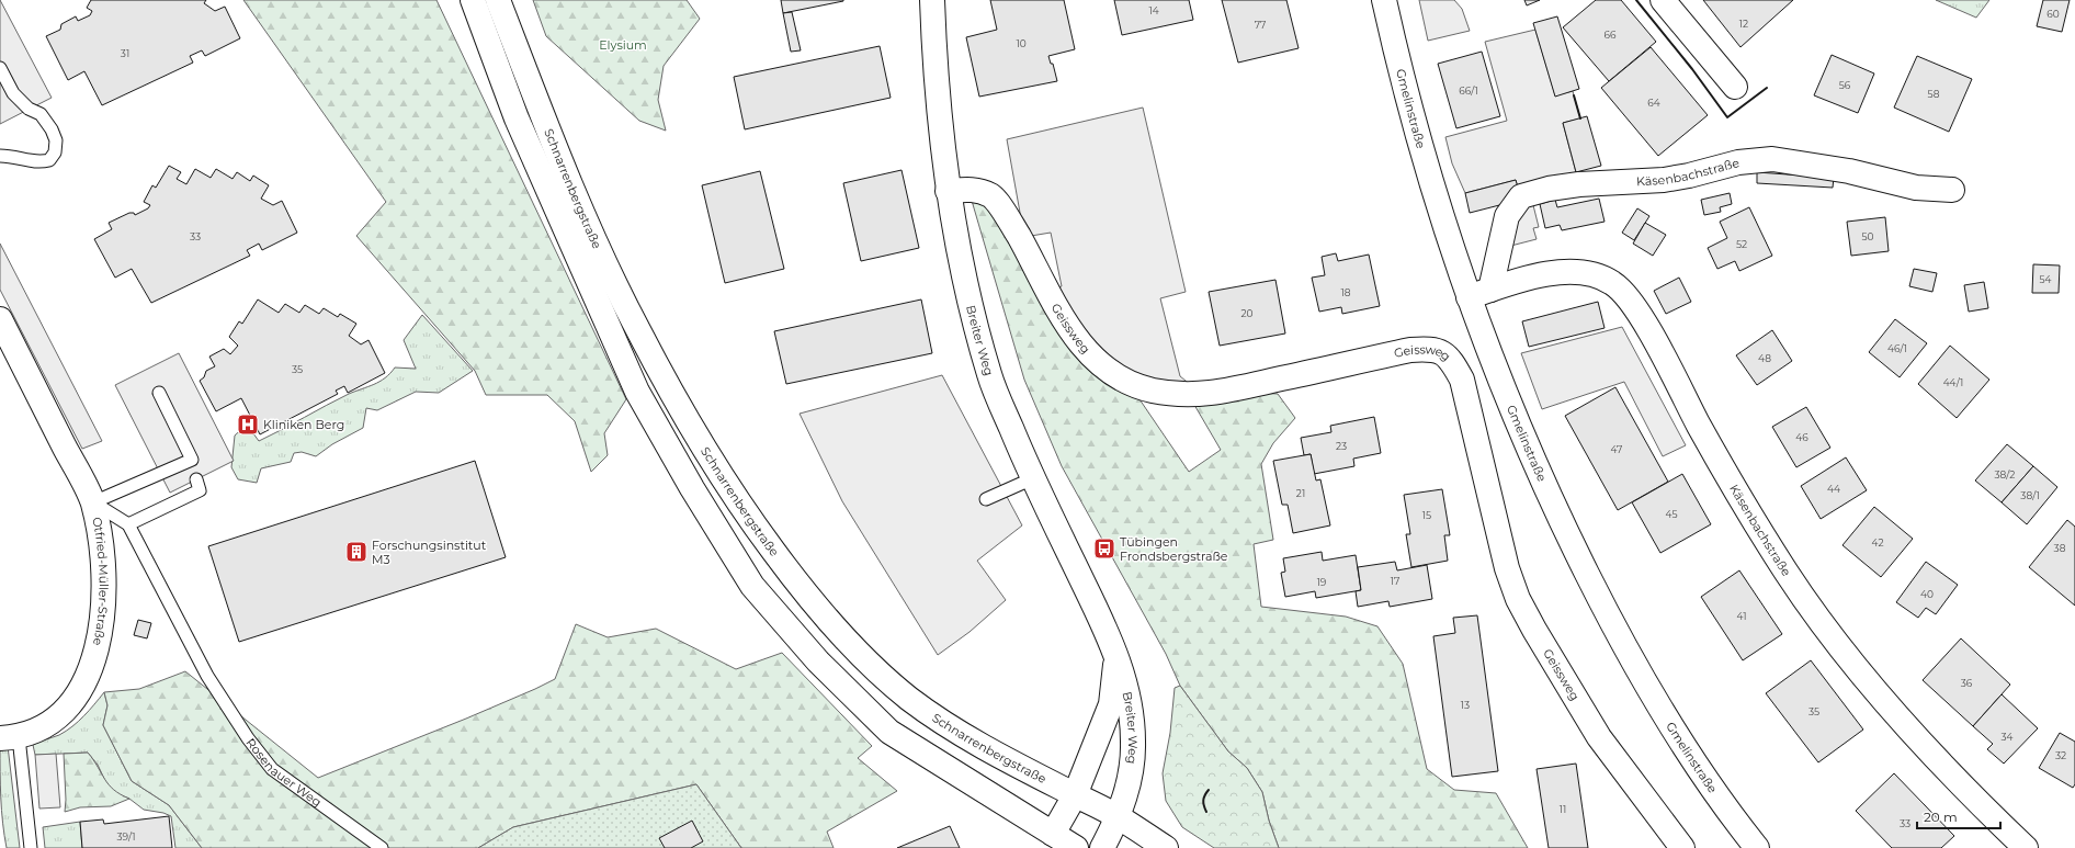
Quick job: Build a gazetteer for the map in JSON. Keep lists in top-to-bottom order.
{
  "streets": {
    "street": [
      "Gmelinstraße",
      "Käsenbachstraße",
      "Schnarrenbergstraße",
      "Geissweg",
      "Breiter Weg",
      "Otfried-Müller-Straße"
    ],
    "lane": ["Rosenauer Weg"]
  },
  "crossings": [
    ["Gmelinstraße", "Käsenbachstraße"],
    ["Schnarrenbergstraße", "Breiter Weg"],
    ["Geissweg", "Breiter Weg"]
  ],
  "parks": ["Elysium"],
  "places": {
    "hospital": ["Kliniken Berg"],
    "bus stop": ["Tübingen Frondsbergstraße"],
    "building": ["Forschungsinstitut M3"]
  },
  "house_numbers": [
    "14",
    "60",
    "12",
    "77",
    "66",
    "10",
    "31",
    "56",
    "66/1",
    "58",
    "64",
    "33",
    "50",
    "52",
    "54",
    "18",
    "20",
    "46/1",
    "48",
    "35",
    "44/1",
    "46",
    "23",
    "47",
    "38/2",
    "44",
    "21",
    "38/1",
    "45",
    "15",
    "42",
    "38",
    "17",
    "19",
    "40",
    "41",
    "36",
    "13",
    "35",
    "34",
    "32",
    "11",
    "33",
    "39/1"
  ],
  "scale_bar": "20 m"
}
